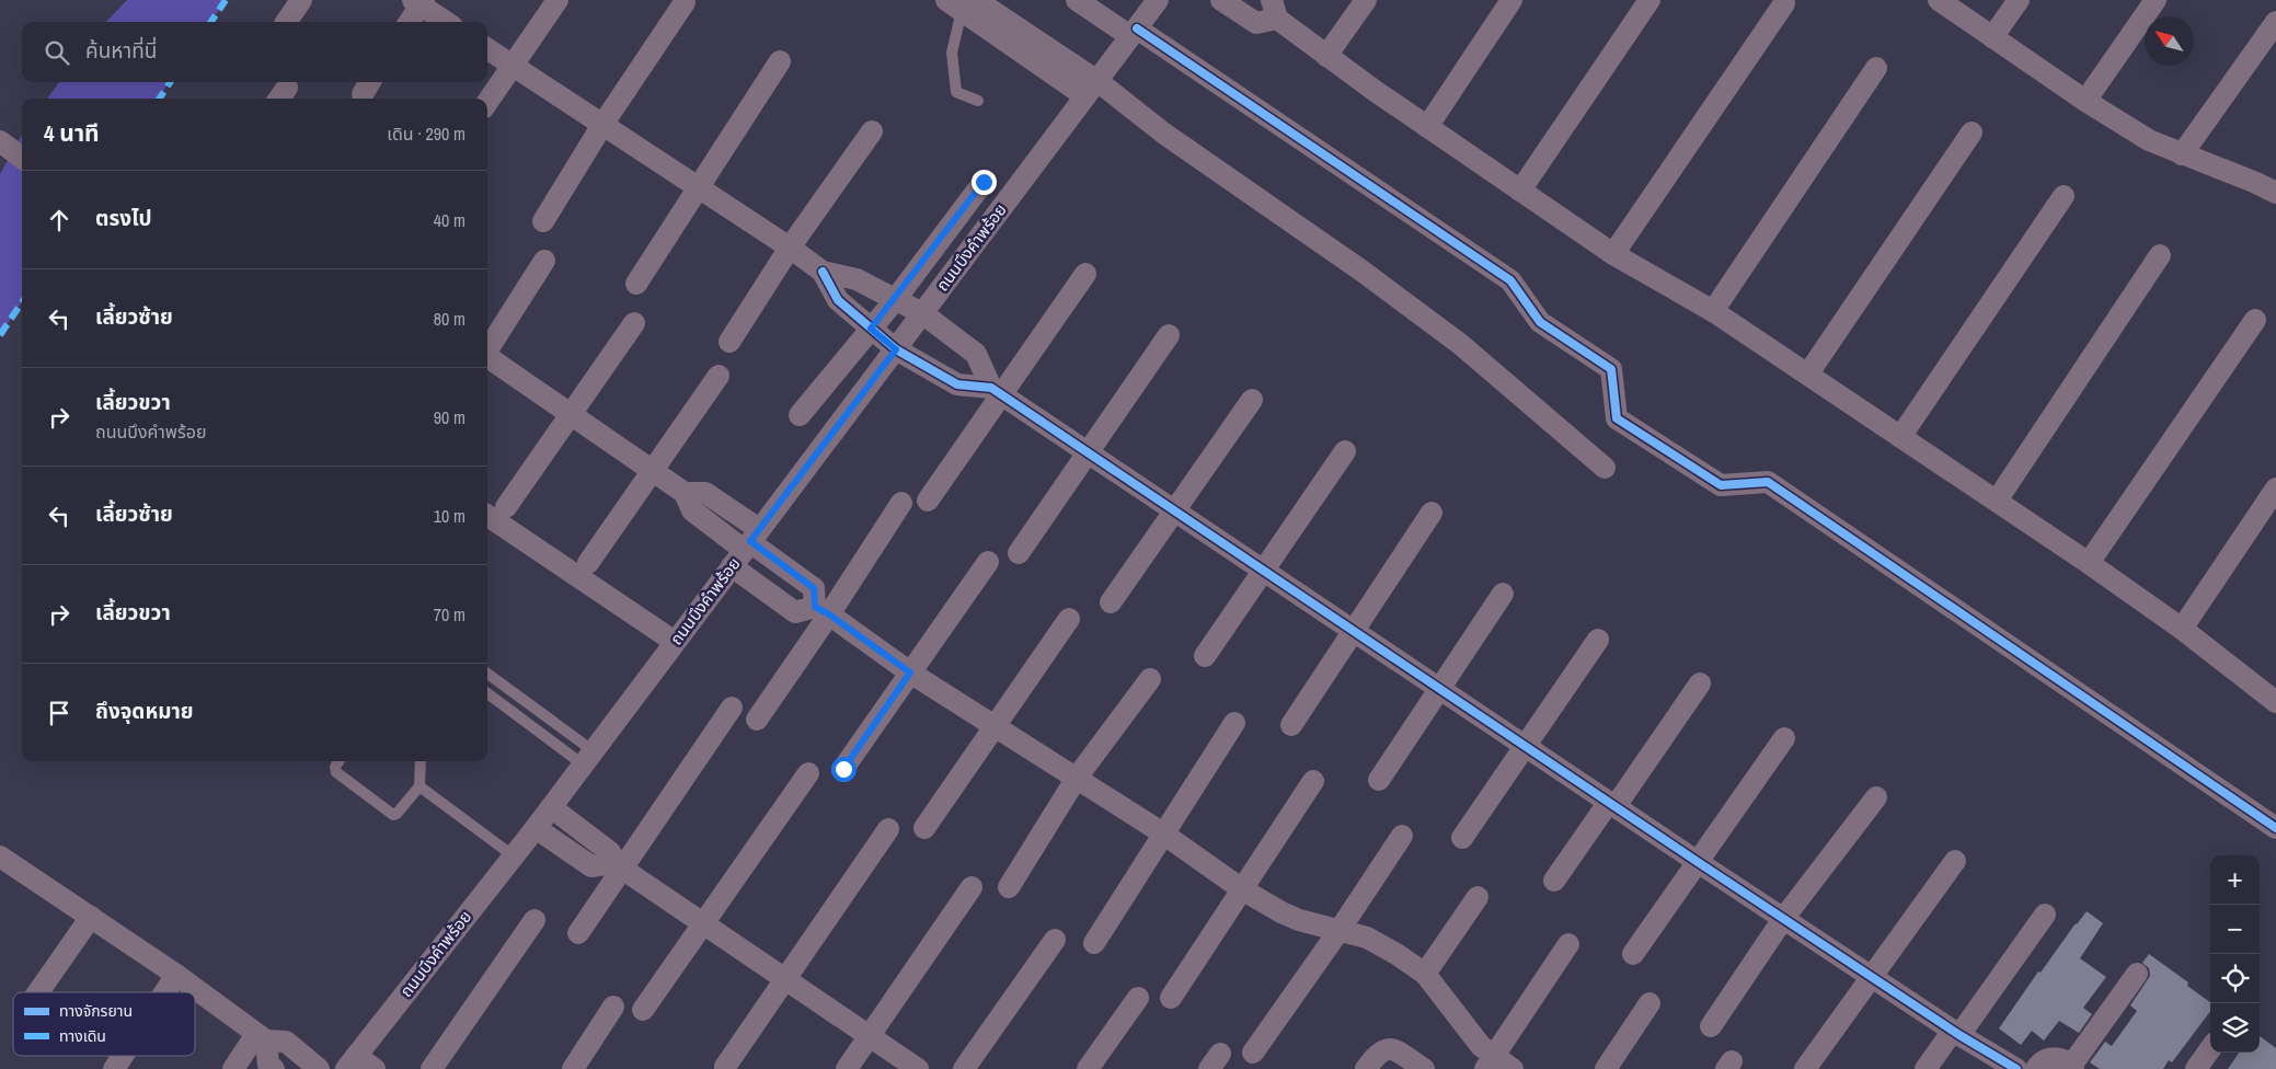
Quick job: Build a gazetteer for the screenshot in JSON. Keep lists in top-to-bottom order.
{
  "streets": {
    "street": ["ถนนบึงคำพร้อย"]
  },
  "legend": ["ทางจักรยาน", "ทางเดิน"],
  "north": "top left",
  "page": {
    "search": "ค้นหาที่นี่",
    "heading": ["4 นาที", "เดิน · 290 m"],
    "list": [
      ["ตรงไป", "40 m"],
      ["เลี้ยวซ้าย", "80 m"],
      ["เลี้ยวขวา", "ถนนบึงคำพร้อย", "90 m"],
      ["เลี้ยวซ้าย", "10 m"],
      ["เลี้ยวขวา", "70 m"],
      "ถึงจุดหมาย"
    ],
    "map_buttons": ["+", "−"]
  }
}
